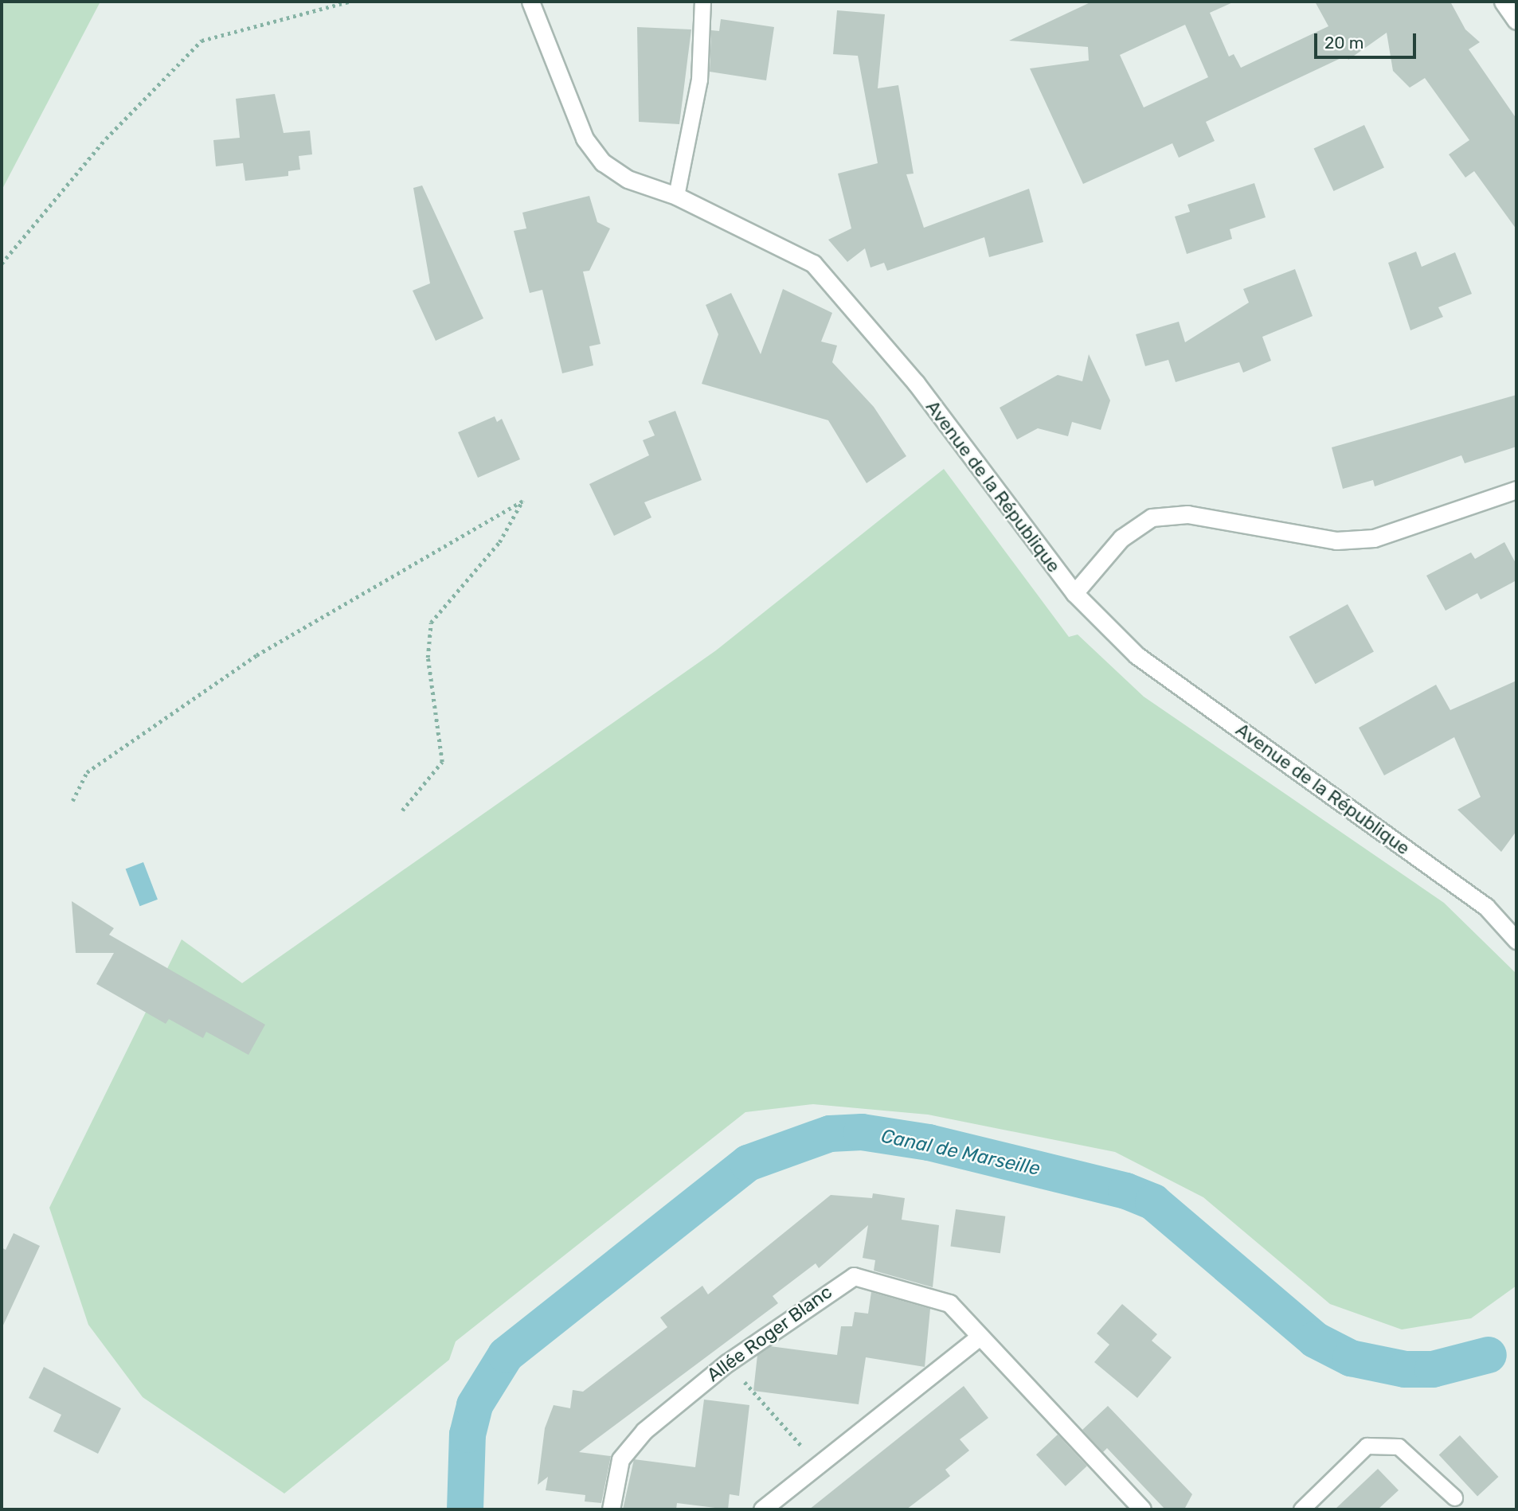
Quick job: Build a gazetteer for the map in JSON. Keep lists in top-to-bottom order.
{
  "streets": {
    "street": ["Avenue de la République", "Allée Roger Blanc"]
  },
  "water": ["Canal de Marseille"],
  "scale_bar": "20 m"
}
